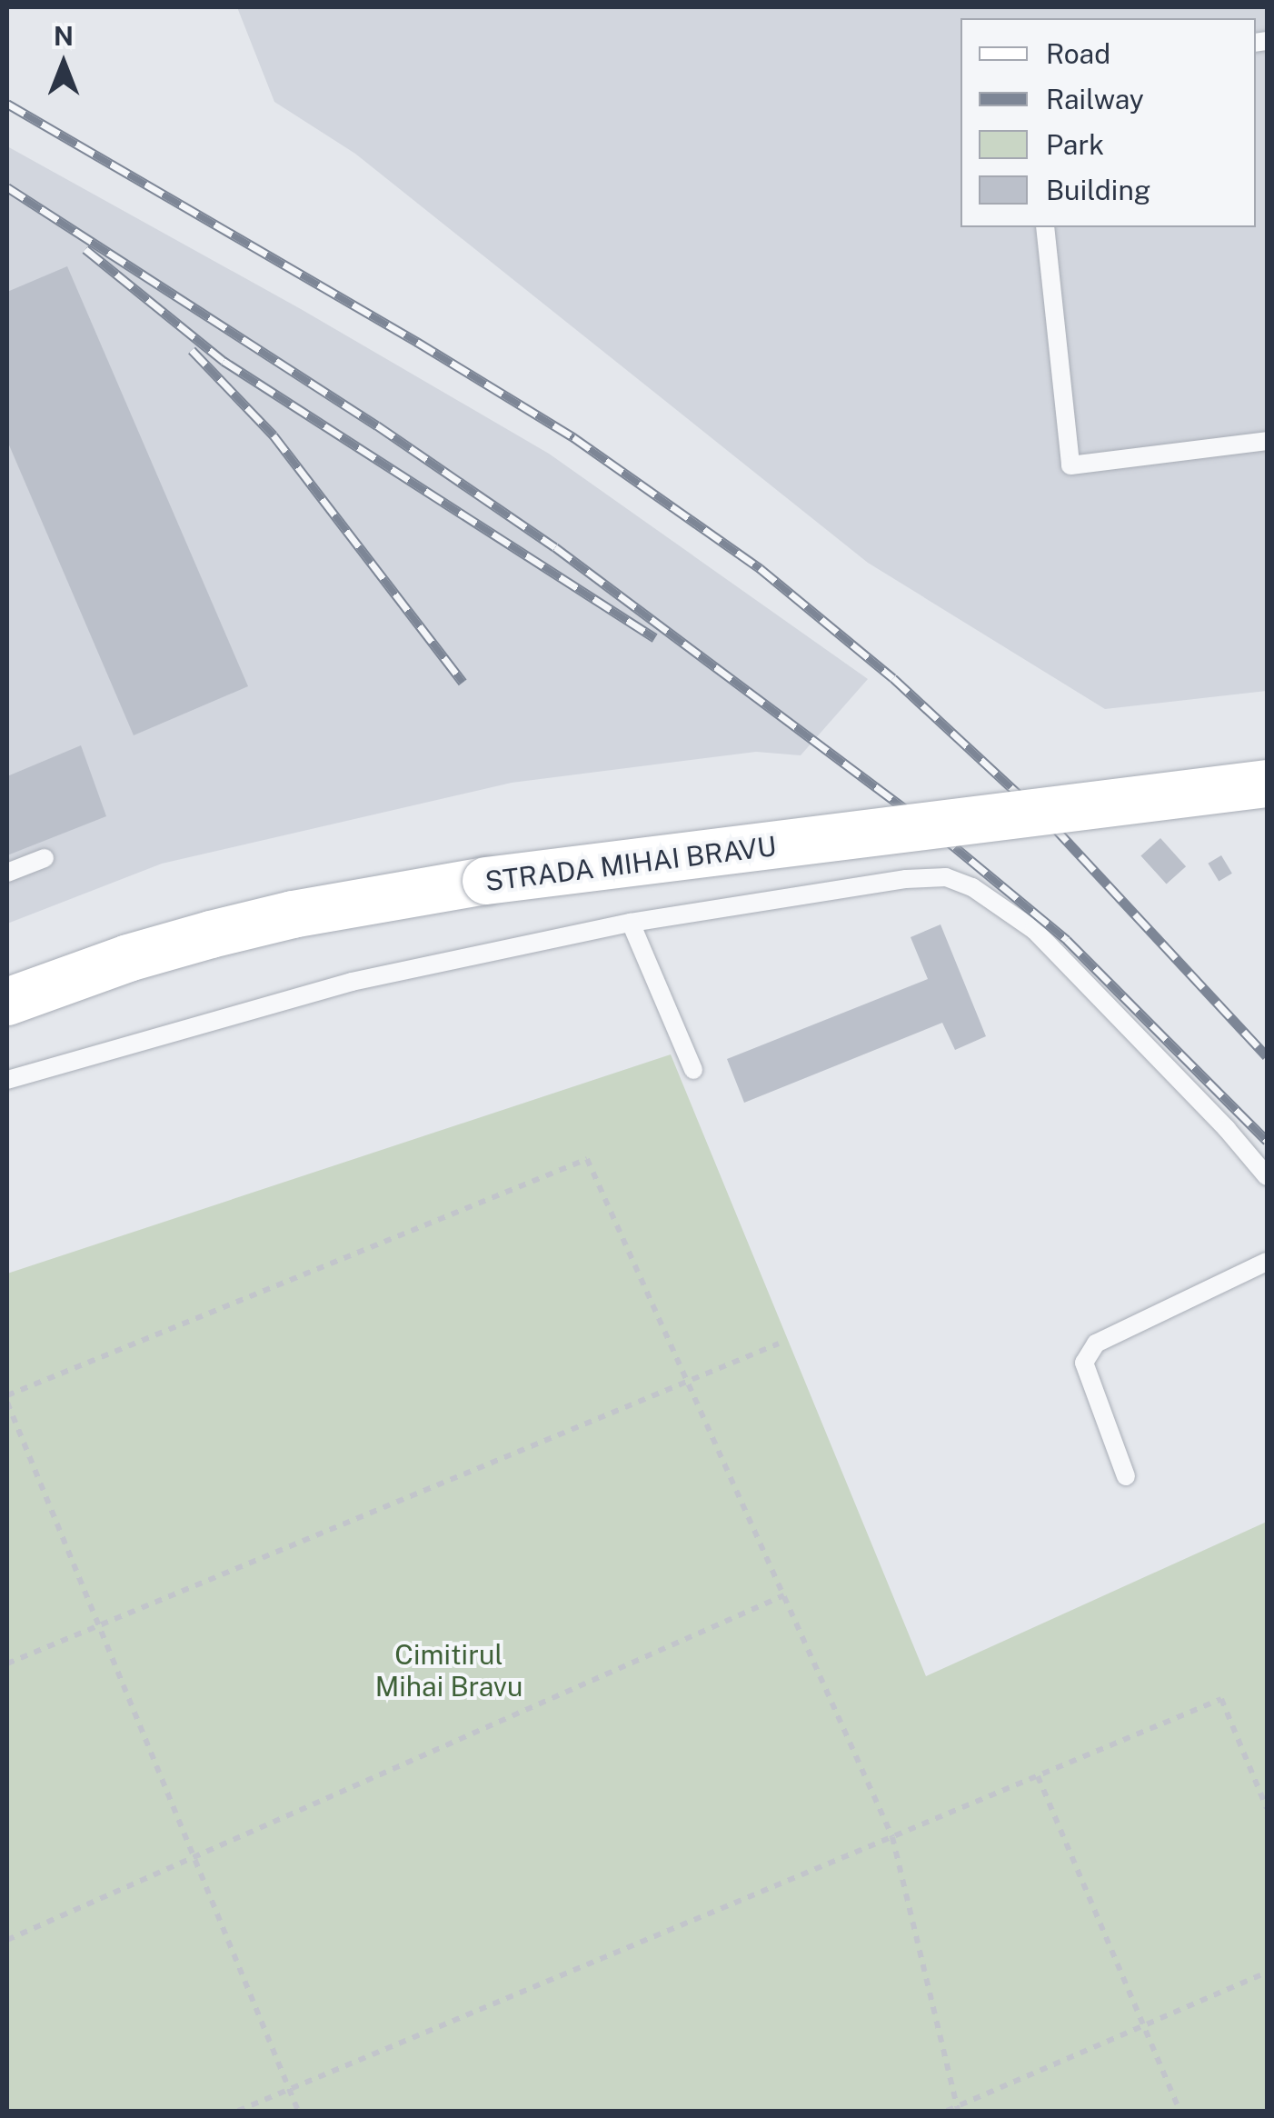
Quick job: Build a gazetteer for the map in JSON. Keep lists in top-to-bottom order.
{
  "streets": {
    "main road": ["STRADA MIHAI BRAVU"]
  },
  "parks": ["Cimitirul Mihai Bravu"],
  "legend": [
    "Road",
    "Railway",
    "Park",
    "Building"
  ],
  "north": "top"
}
